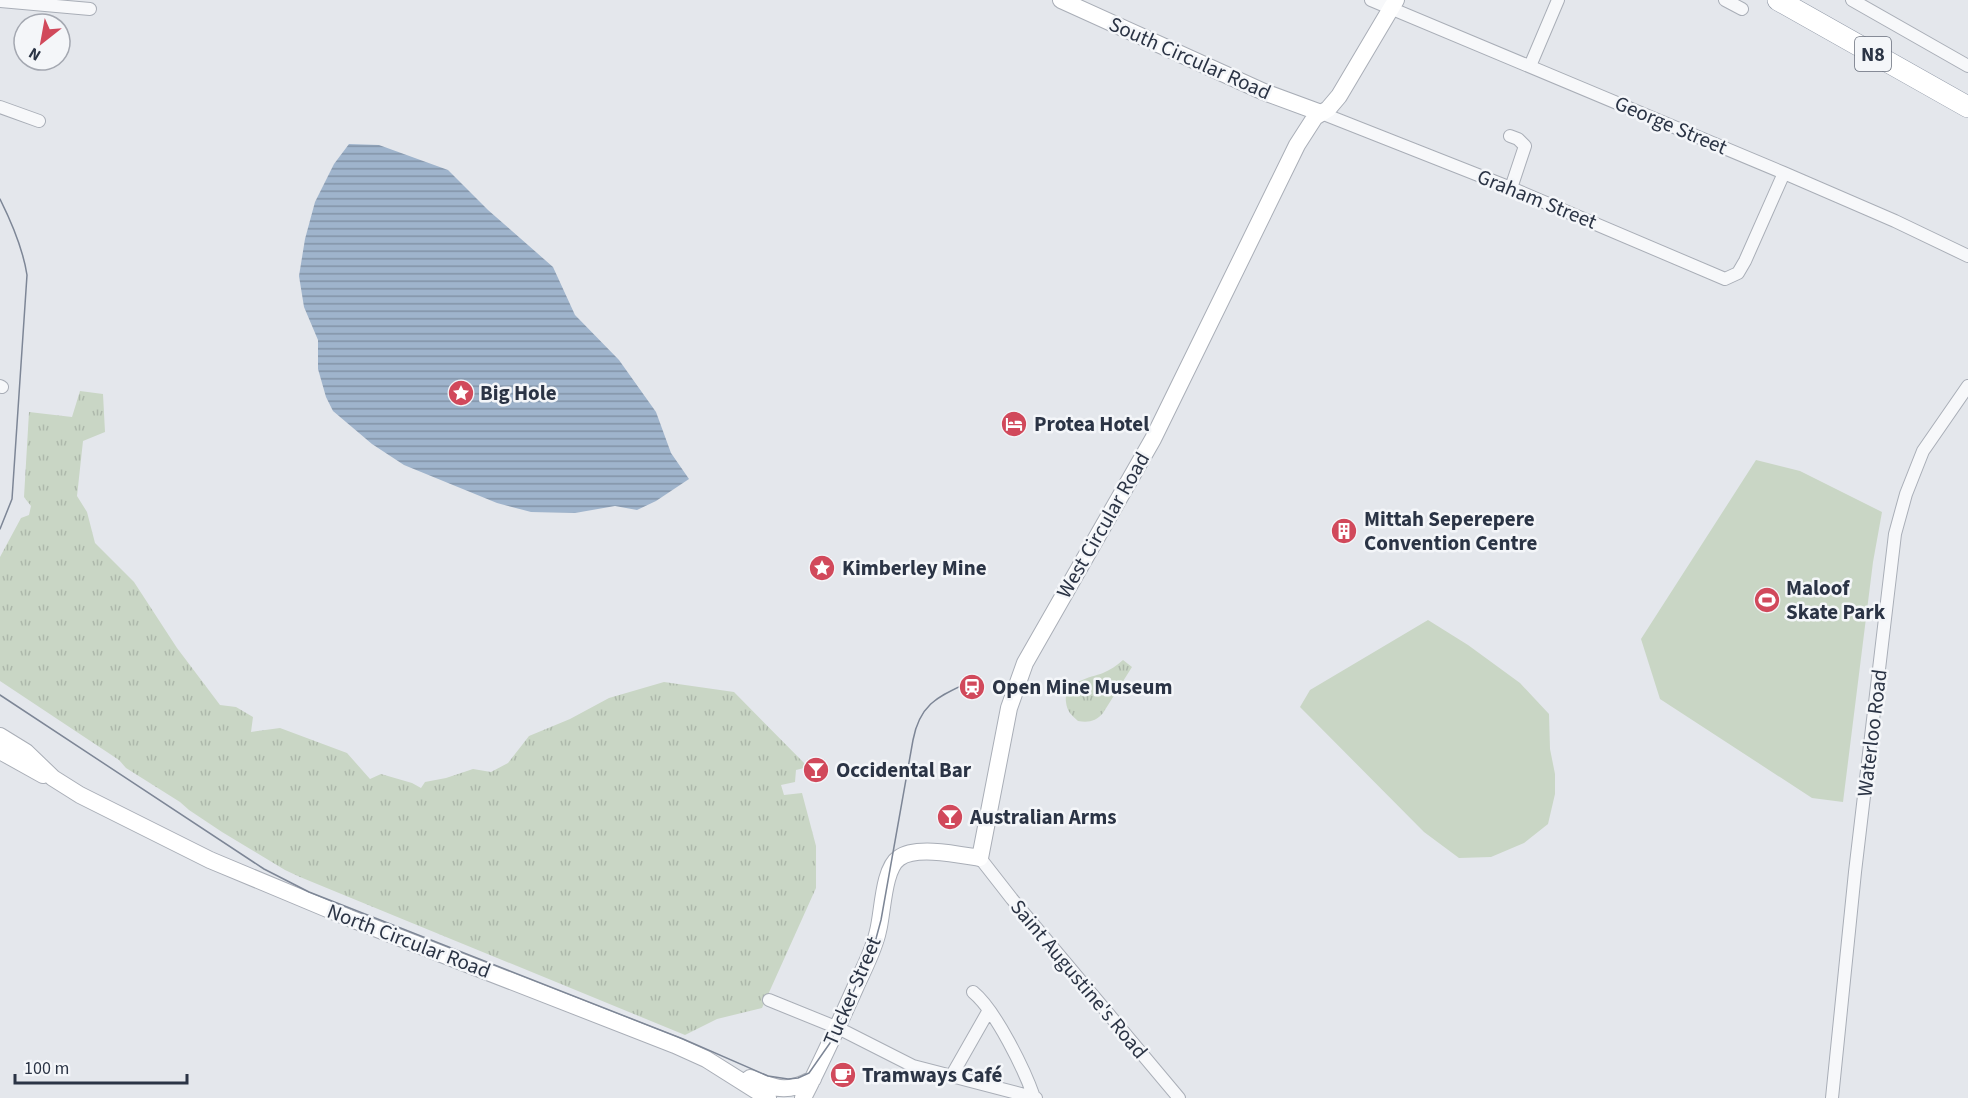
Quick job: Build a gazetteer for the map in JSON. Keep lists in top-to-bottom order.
{
  "streets": {
    "highway": ["N8"],
    "street": [
      "South Circular Road",
      "George Street",
      "Graham Street",
      "West Circular Road",
      "Waterloo Road",
      "North Circular Road",
      "Saint Augustine's Road",
      "Tucker Street"
    ]
  },
  "crossings": [
    ["South Circular Road", "Graham Street"],
    ["South Circular Road", "West Circular Road"],
    ["George Street", "Graham Street"],
    ["George Street", "West Circular Road"],
    ["Graham Street", "West Circular Road"],
    ["West Circular Road", "Saint Augustine's Road"],
    ["West Circular Road", "Tucker Street"],
    ["Saint Augustine's Road", "Tucker Street"]
  ],
  "places": {
    "place": ["Big Hole", "Kimberley Mine"],
    "hotel": ["Protea Hotel"],
    "building": ["Mittah Seperepere Convention Centre"],
    "sports": ["Maloof Skate Park"],
    "station": ["Open Mine Museum"],
    "bar": ["Occidental Bar", "Australian Arms"],
    "cafe": ["Tramways Café"]
  },
  "scale_bar": "100 m",
  "north": "bottom left"
}
